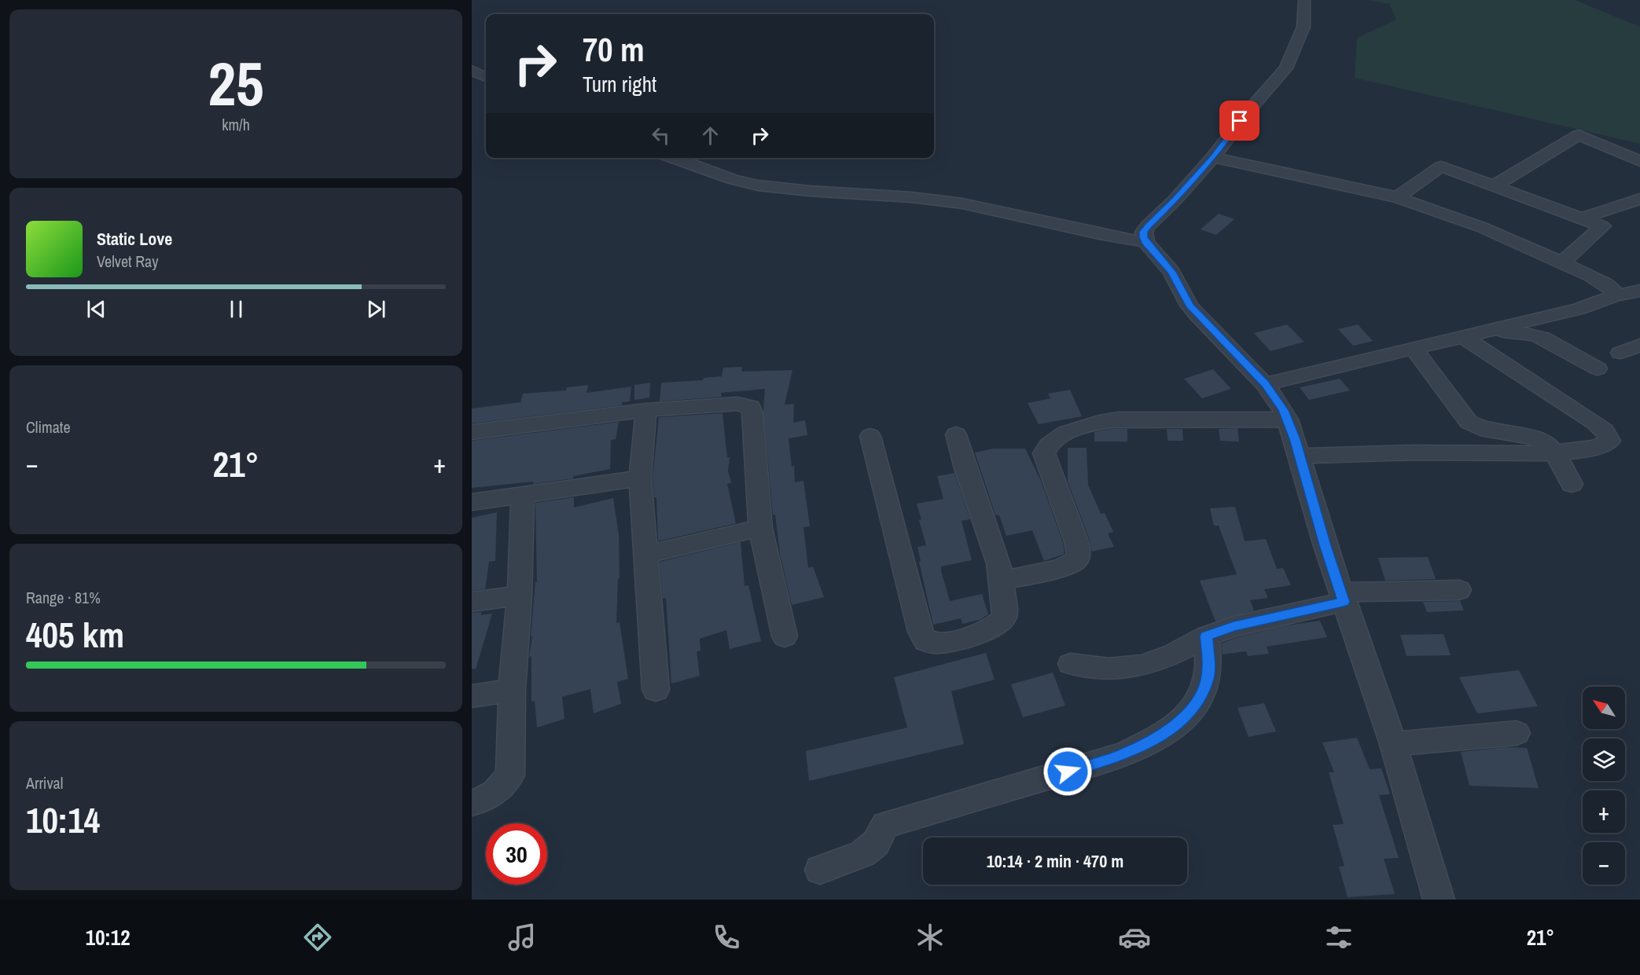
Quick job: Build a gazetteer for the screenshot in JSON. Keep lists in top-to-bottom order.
{
  "north": "top left",
  "page": {
    "tile": [
      ["25", "km/h"],
      "Climate",
      ["Range · 81%", "405 km"],
      ["Arrival", "10:14"]
    ],
    "turn": ["70 m", "Turn right"],
    "song": ["Static Love", "Velvet Ray"],
    "heat": ["−", "21°", "+"],
    "map_buttons": ["+", "−"],
    "limit": "30",
    "trip": "10:14 · 2 min · 470 m",
    "tabs": ["10:12", "21°"]
  }
}
